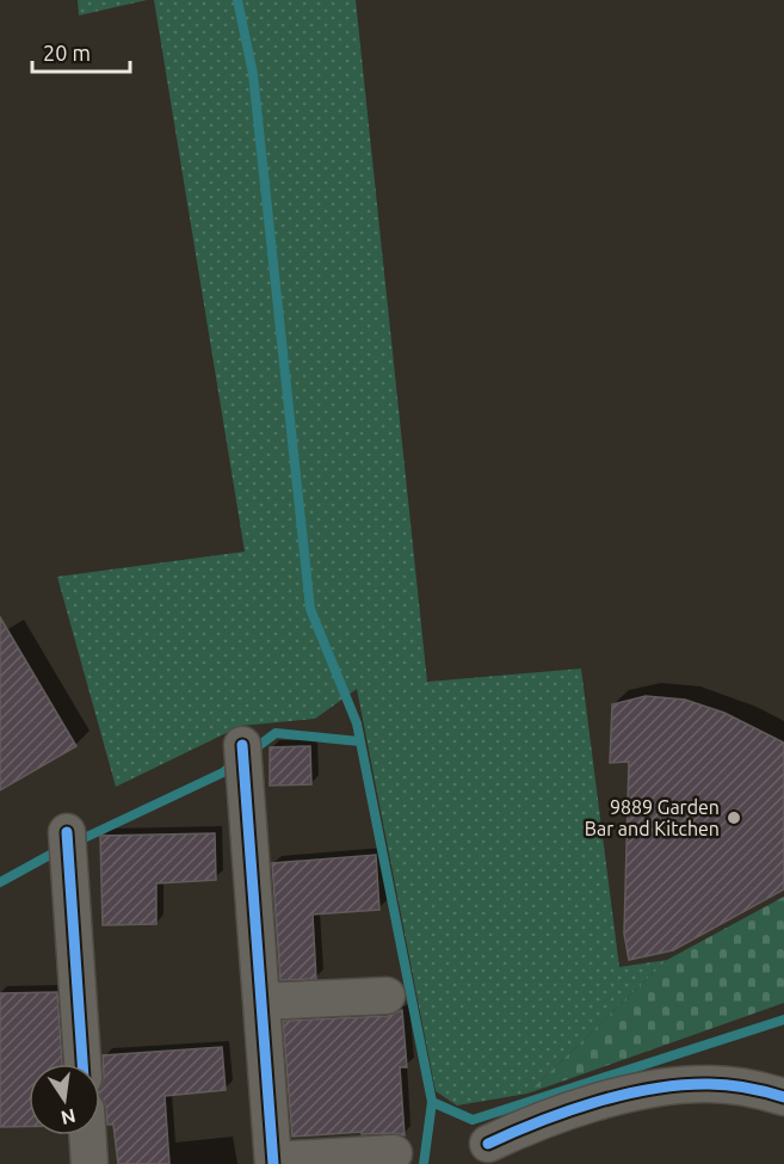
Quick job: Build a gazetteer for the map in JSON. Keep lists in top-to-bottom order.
{
  "places": ["9889 Garden Bar and Kitchen"],
  "scale_bar": "20 m",
  "north": "bottom"
}
